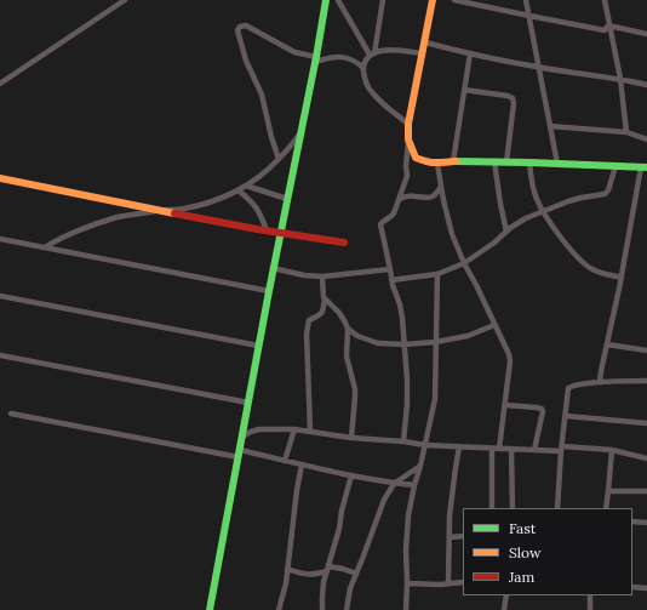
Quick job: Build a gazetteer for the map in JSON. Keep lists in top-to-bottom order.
{
  "legend": ["Fast", "Slow", "Jam"]
}
